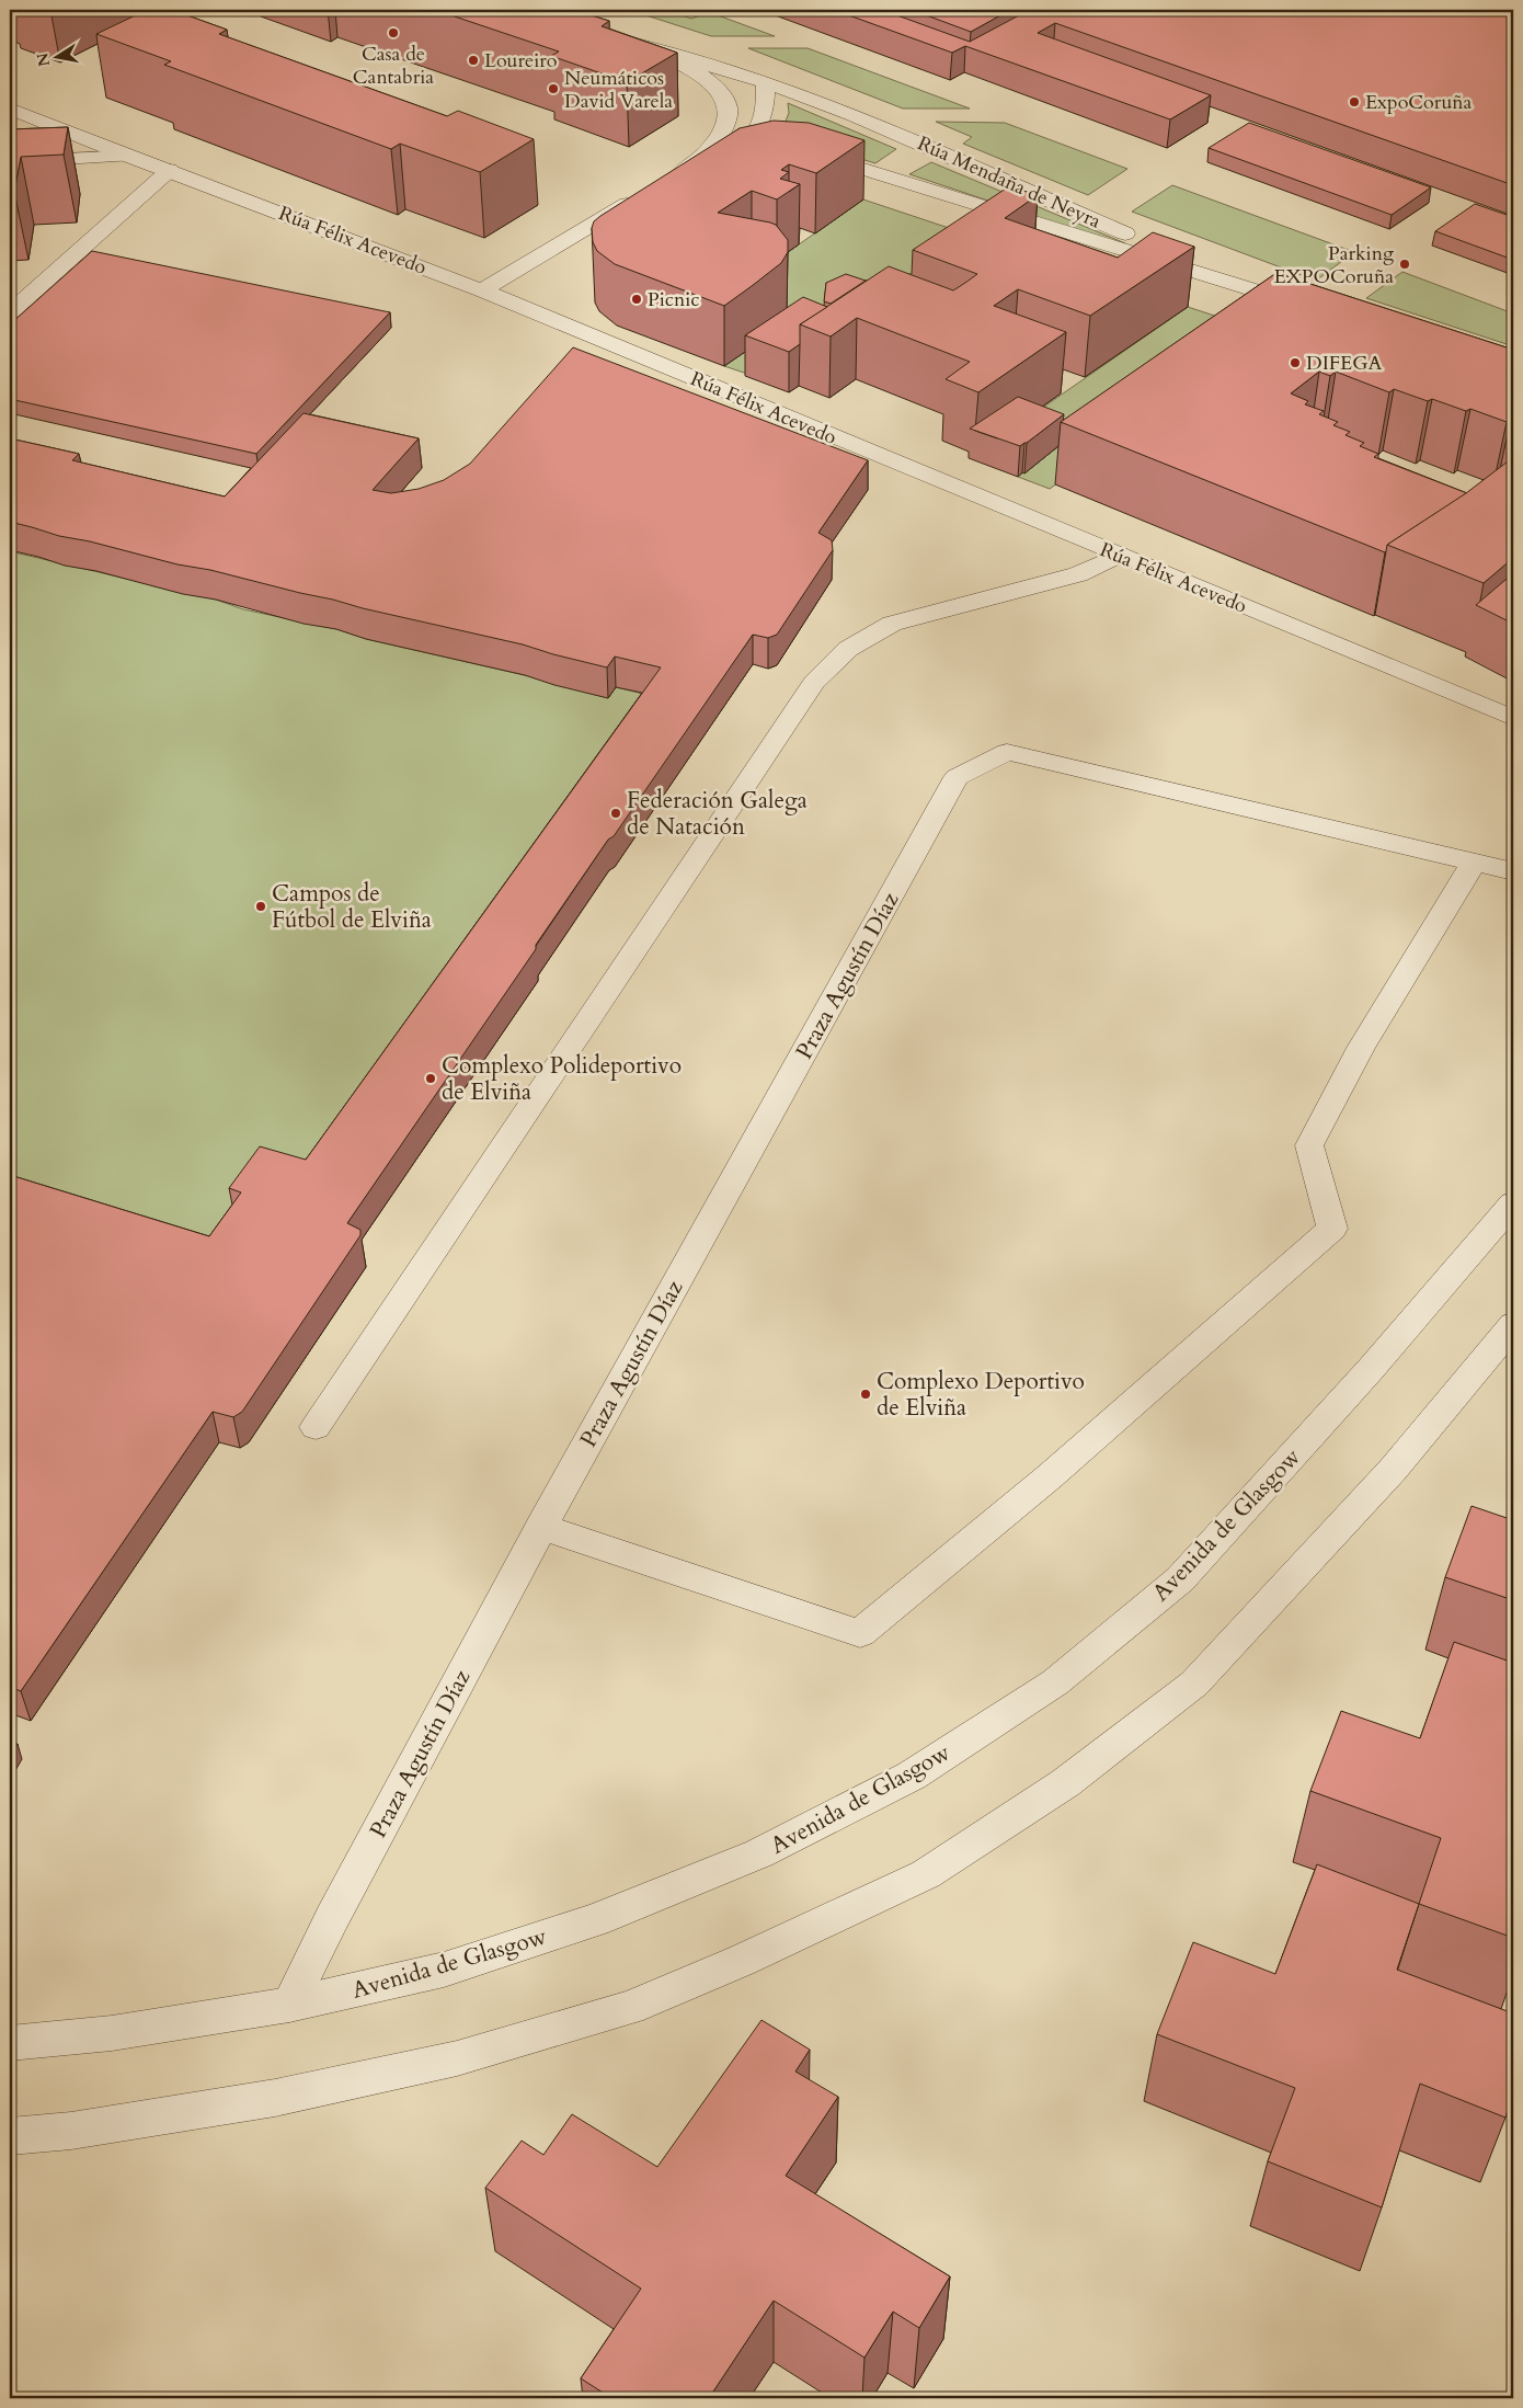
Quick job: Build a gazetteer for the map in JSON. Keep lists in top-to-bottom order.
{
  "streets": {
    "street": [
      "Rúa Mendaña de Neyra",
      "Rúa Félix Acevedo",
      "Praza Agustín Díaz",
      "Avenida de Glasgow"
    ]
  },
  "crossings": [
    ["Praza Agustín Díaz", "Avenida de Glasgow"]
  ],
  "places": [
    "Casa de Cantabria",
    "Loureiro",
    "Neumáticos David Varela",
    "ExpoCoruña",
    "Parking EXPOCoruña",
    "Picnic",
    "DIFEGA",
    "Federación Galega de Natación",
    "Campos de Fútbol de Elviña",
    "Complexo Polideportivo de Elviña",
    "Complexo Deportivo de Elviña"
  ],
  "north": "left"
}
